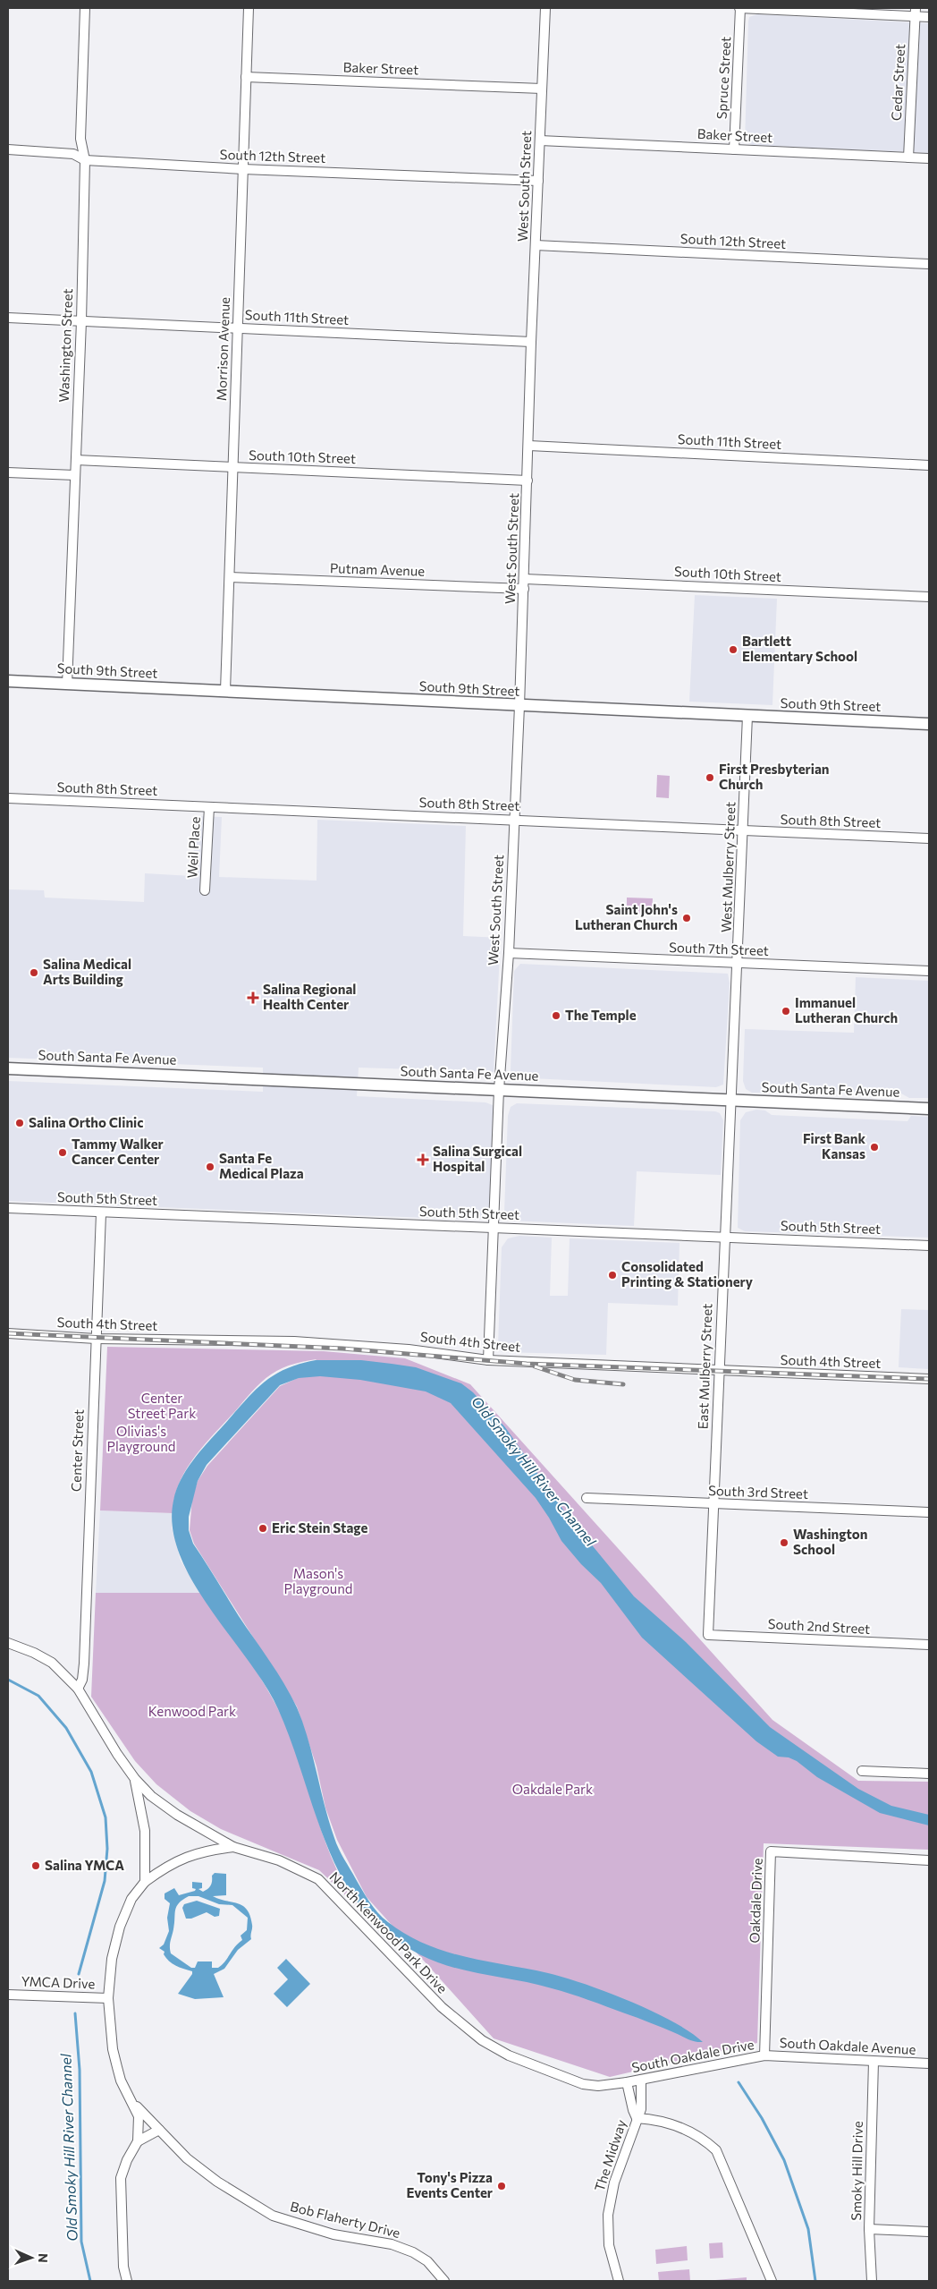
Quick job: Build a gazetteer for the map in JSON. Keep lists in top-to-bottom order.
{
  "streets": {
    "main road": ["South 9th Street", "South Santa Fe Avenue"],
    "street": [
      "Baker Street",
      "Spruce Street",
      "Cedar Street",
      "South 12th Street",
      "West South Street",
      "South 11th Street",
      "Washington Street",
      "Morrison Avenue",
      "South 10th Street",
      "Putnam Avenue",
      "South 8th Street",
      "Weil Place",
      "West Mulberry Street",
      "South 7th Street",
      "South 5th Street",
      "South 4th Street",
      "East Mulberry Street",
      "Center Street",
      "South 3rd Street",
      "South 2nd Street",
      "Oakdale Drive",
      "North Kenwood Park Drive",
      "YMCA Drive",
      "South Oakdale Avenue",
      "South Oakdale Drive",
      "The Midway",
      "Smoky Hill Drive",
      "Bob Flaherty Drive"
    ]
  },
  "crossings": [
    ["Baker Street", "Spruce Street"],
    ["Baker Street", "Cedar Street"],
    ["Baker Street", "West South Street"],
    ["Baker Street", "Morrison Avenue"],
    ["South 12th Street", "West South Street"],
    ["South 12th Street", "Washington Street"],
    ["South 12th Street", "Morrison Avenue"],
    ["West South Street", "South 11th Street"],
    ["West South Street", "South 10th Street"],
    ["West South Street", "Putnam Avenue"],
    ["West South Street", "South 9th Street"],
    ["West South Street", "South 8th Street"],
    ["West South Street", "South 7th Street"],
    ["West South Street", "South Santa Fe Avenue"],
    ["West South Street", "South 5th Street"],
    ["West South Street", "South 4th Street"],
    ["South 11th Street", "Washington Street"],
    ["South 11th Street", "Morrison Avenue"],
    ["Washington Street", "South 10th Street"],
    ["Washington Street", "South 9th Street"],
    ["Morrison Avenue", "South 10th Street"],
    ["Morrison Avenue", "Putnam Avenue"],
    ["Morrison Avenue", "South 9th Street"],
    ["South 9th Street", "West Mulberry Street"],
    ["South 8th Street", "Weil Place"],
    ["South 8th Street", "West Mulberry Street"],
    ["West Mulberry Street", "South 7th Street"],
    ["West Mulberry Street", "South Santa Fe Avenue"],
    ["West Mulberry Street", "East Mulberry Street"],
    ["South Santa Fe Avenue", "East Mulberry Street"],
    ["South 5th Street", "East Mulberry Street"],
    ["South 5th Street", "Center Street"],
    ["South 4th Street", "East Mulberry Street"],
    ["South 4th Street", "Center Street"],
    ["East Mulberry Street", "South 3rd Street"],
    ["East Mulberry Street", "South 2nd Street"],
    ["Oakdale Drive", "South Oakdale Avenue"],
    ["Oakdale Drive", "South Oakdale Drive"],
    ["North Kenwood Park Drive", "South Oakdale Drive"],
    ["North Kenwood Park Drive", "The Midway"],
    ["South Oakdale Avenue", "South Oakdale Drive"],
    ["South Oakdale Avenue", "Smoky Hill Drive"],
    ["South Oakdale Drive", "The Midway"]
  ],
  "water": ["Old Smoky Hill River Channel"],
  "parks": [
    "Center Street Park",
    "Olivias's Playground",
    "Mason's Playground",
    "Kenwood Park",
    "Oakdale Park"
  ],
  "places": {
    "other": [
      "Bartlett Elementary School",
      "First Presbyterian Church",
      "Saint John's Lutheran Church",
      "Salina Medical Arts Building",
      "Immanuel Lutheran Church",
      "The Temple",
      "Salina Ortho Clinic",
      "First Bank Kansas",
      "Tammy Walker Cancer Center",
      "Santa Fe Medical Plaza",
      "Consolidated Printing & Stationery",
      "Eric Stein Stage",
      "Washington School",
      "Salina YMCA",
      "Tony's Pizza Events Center"
    ],
    "health": ["Salina Regional Health Center", "Salina Surgical Hospital"]
  },
  "north": "right"
}
